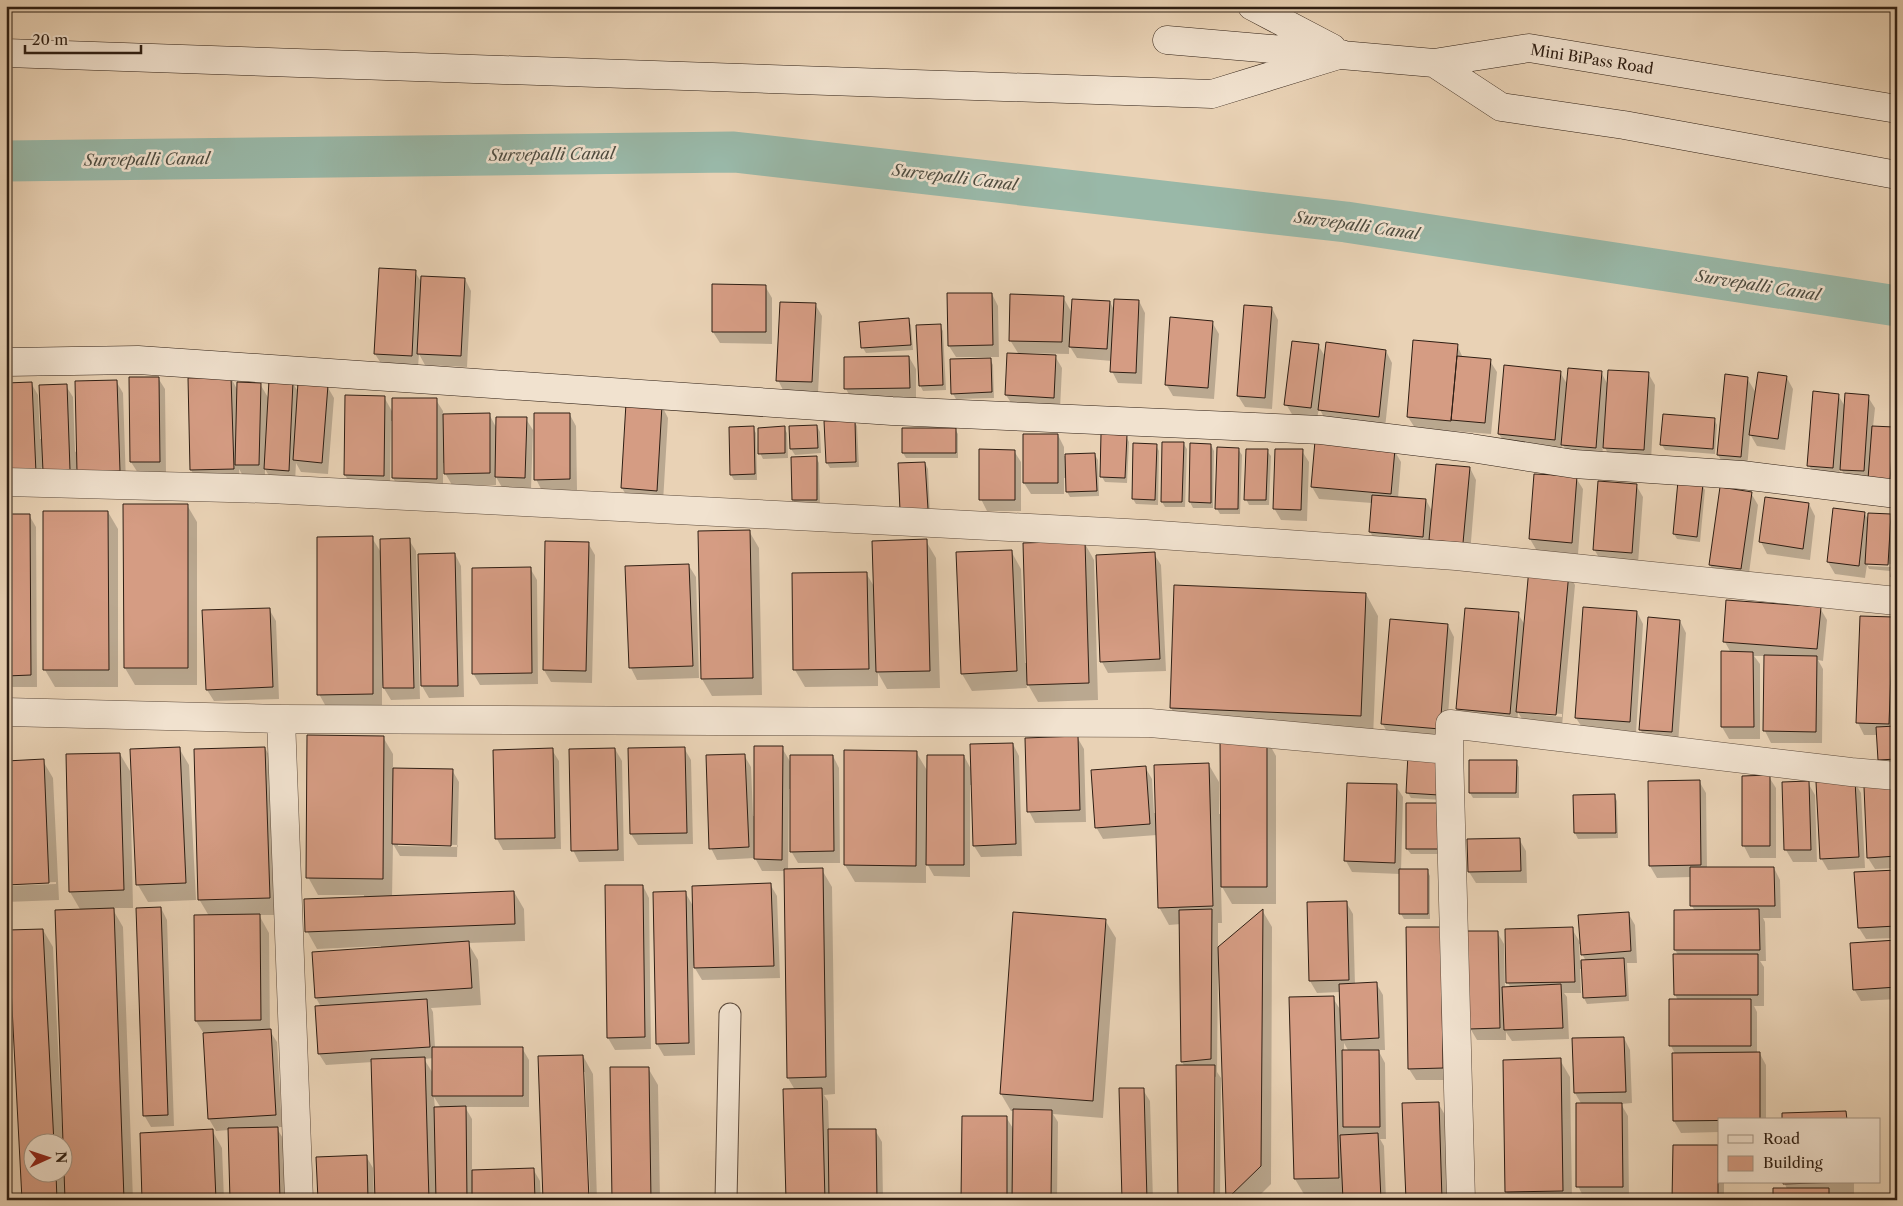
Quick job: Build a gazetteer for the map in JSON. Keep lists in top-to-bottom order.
{
  "streets": {
    "street": ["Mini BiPass Road"]
  },
  "water": ["Survepalli Canal"],
  "legend": ["Road", "Building"],
  "scale_bar": "20 m",
  "north": "right"
}
